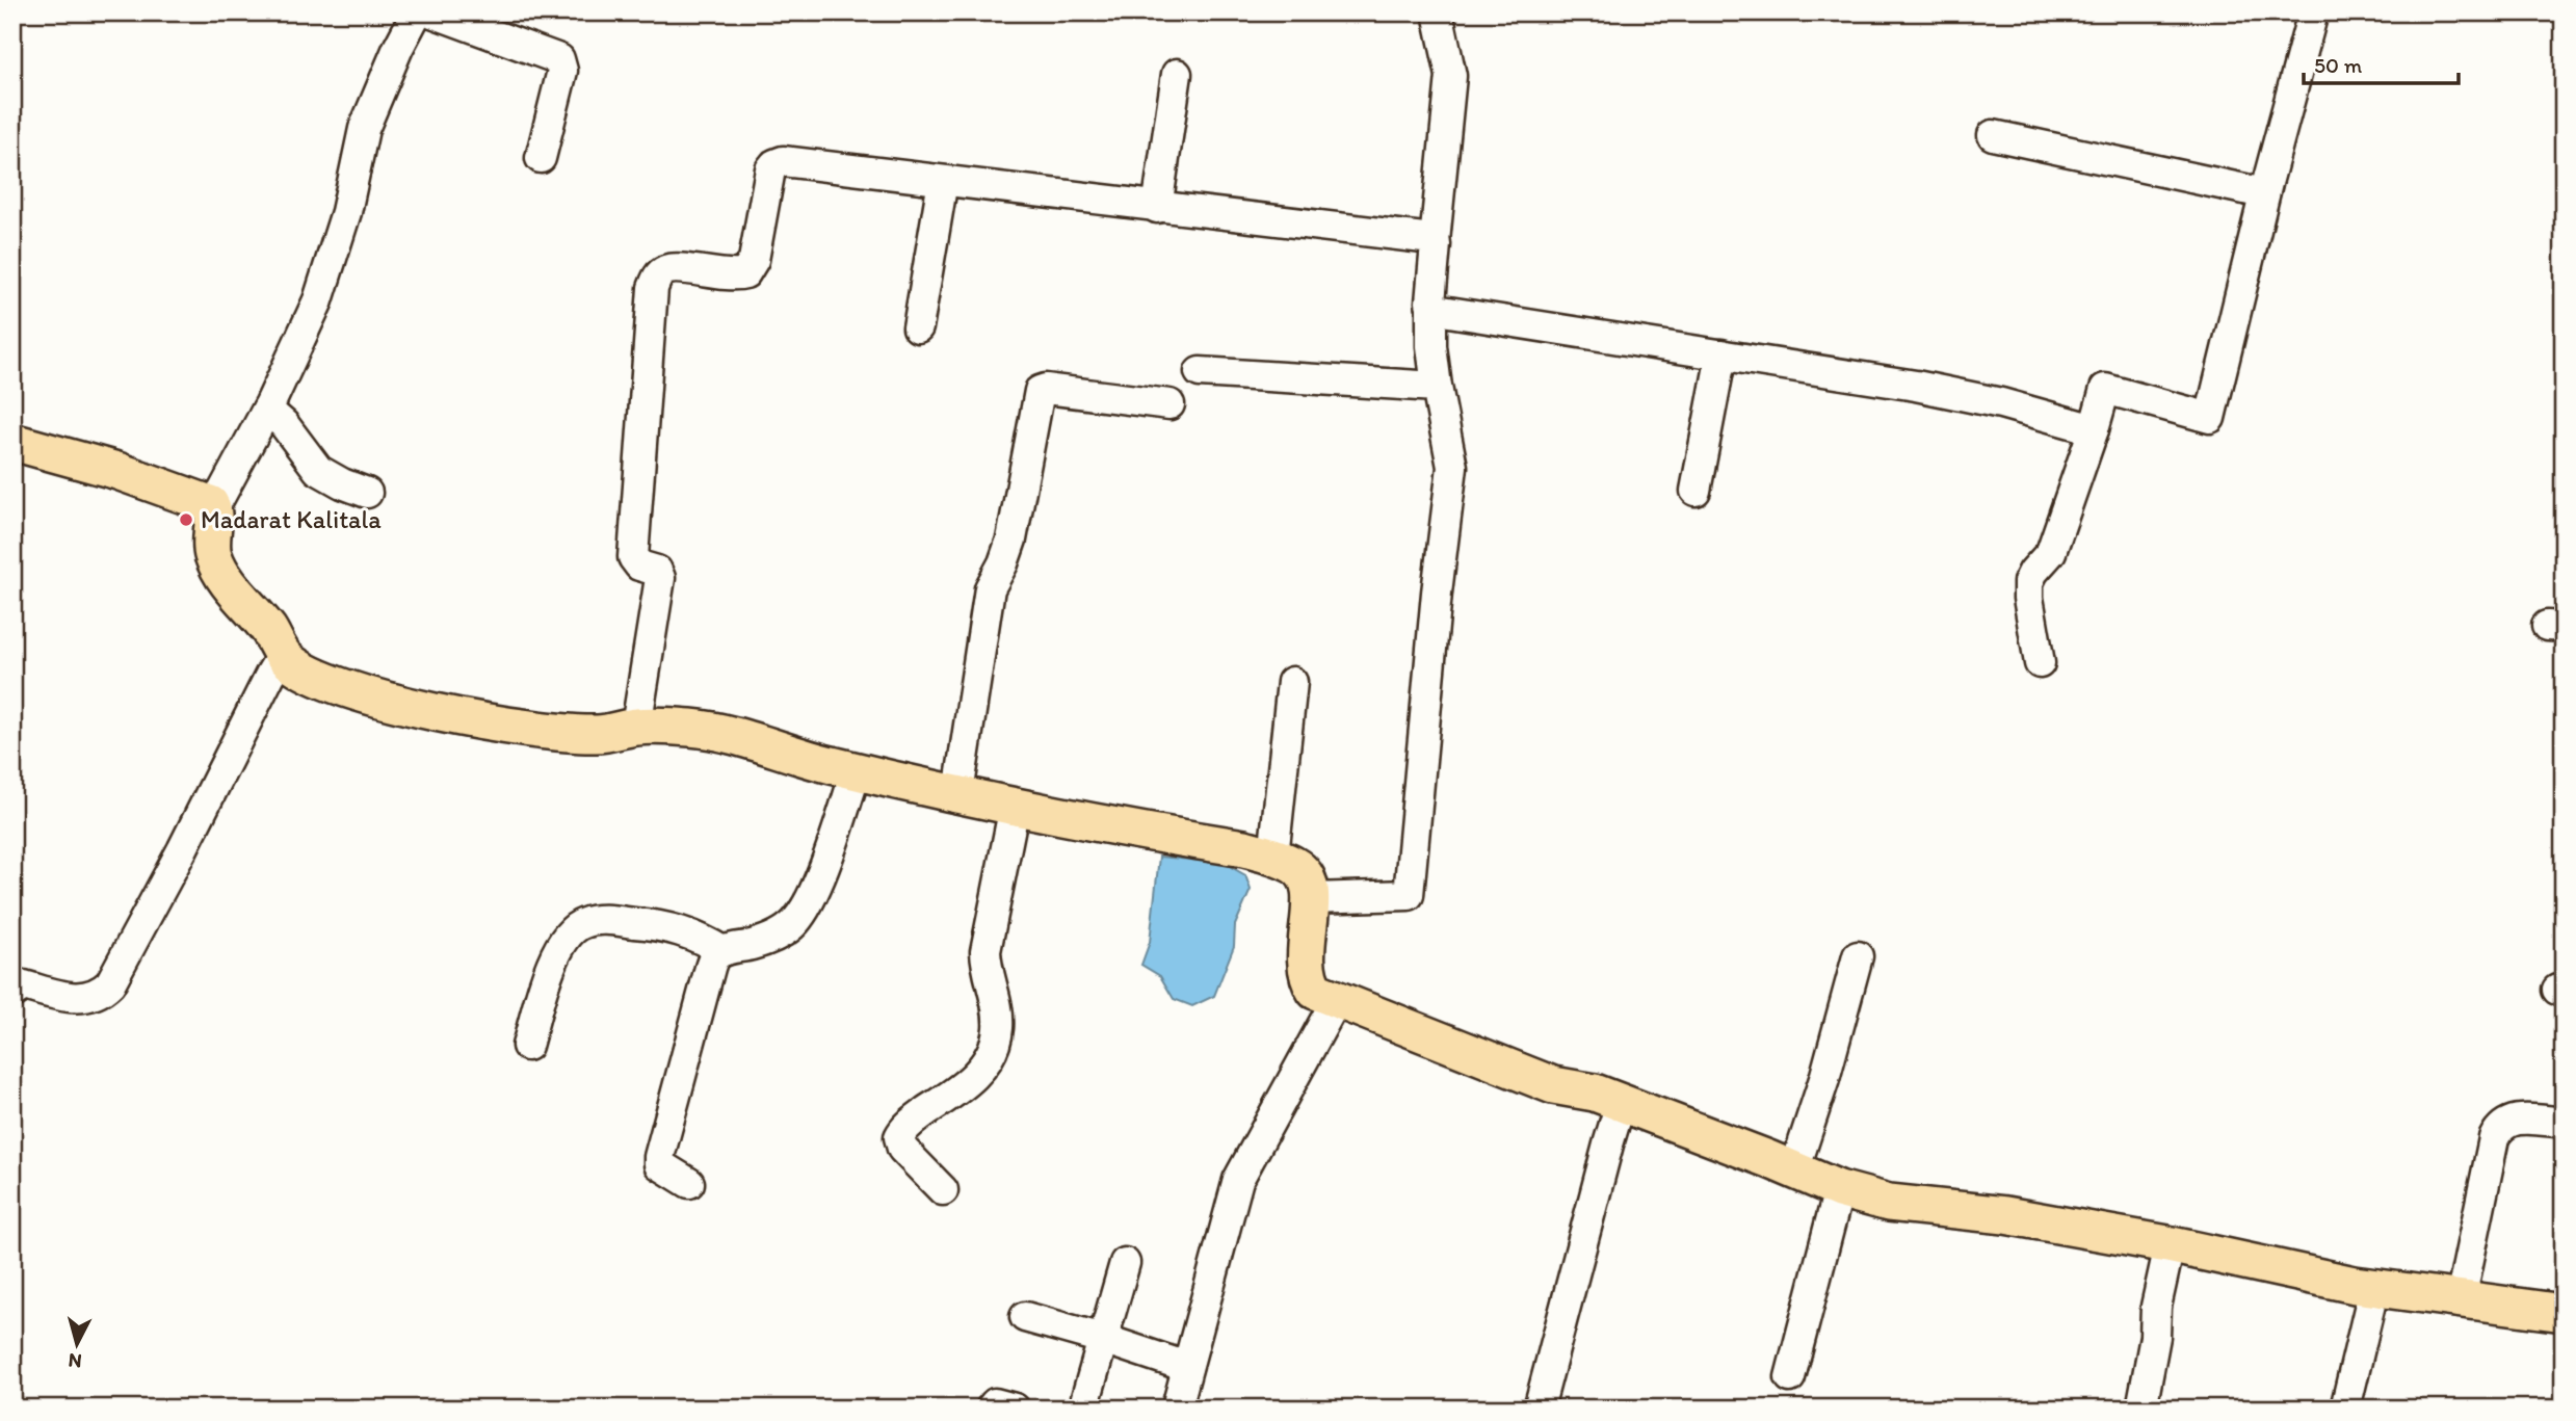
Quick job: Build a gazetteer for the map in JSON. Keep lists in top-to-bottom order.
{
  "places": ["Madarat Kalitala"],
  "scale_bar": "50 m",
  "north": "bottom"
}
